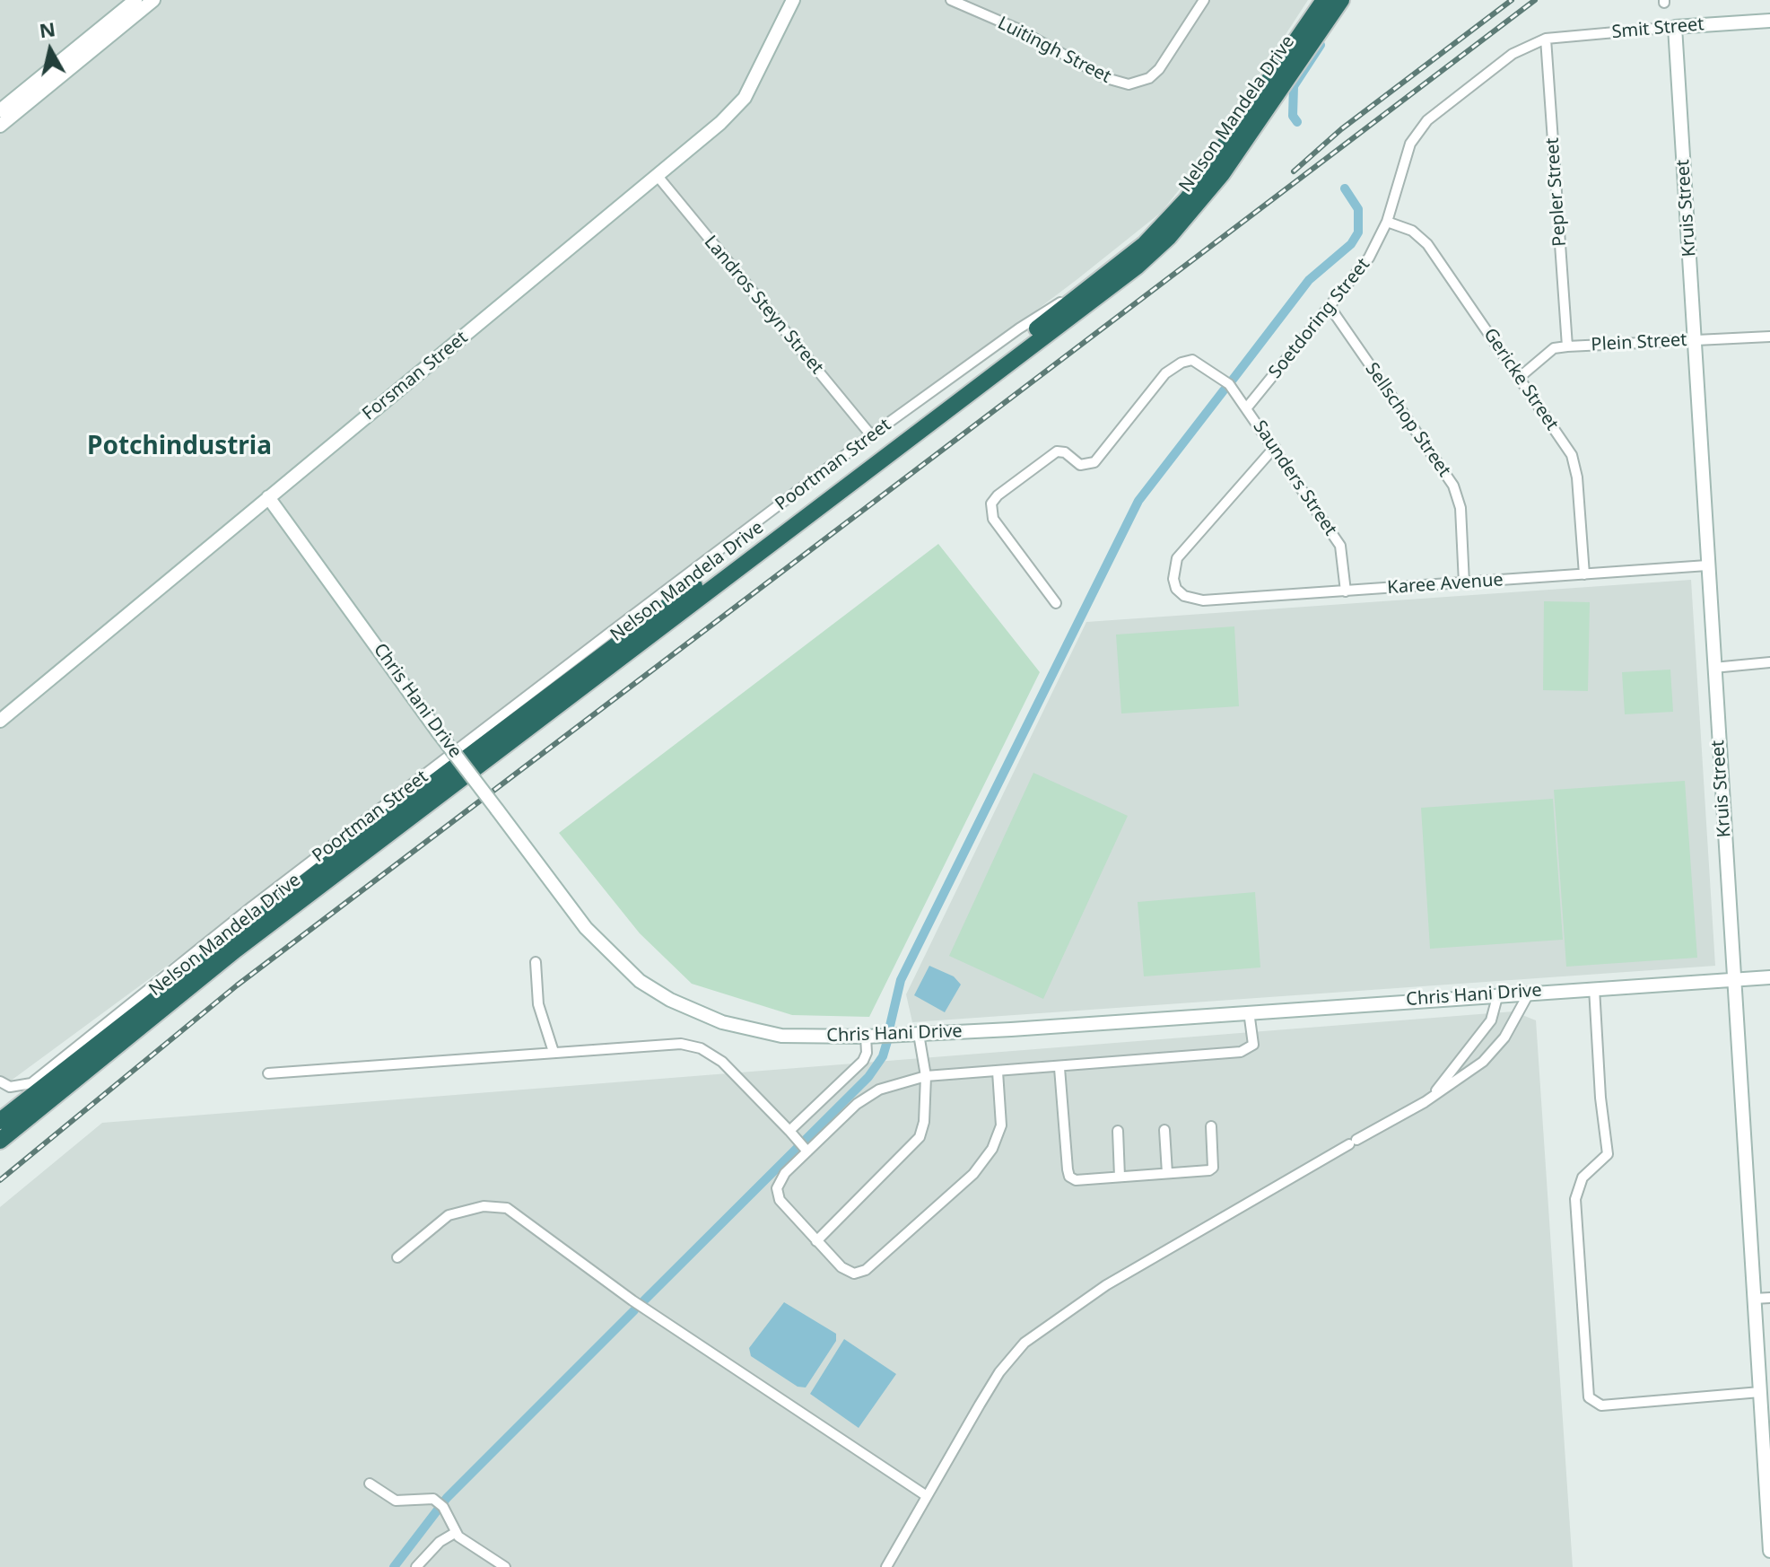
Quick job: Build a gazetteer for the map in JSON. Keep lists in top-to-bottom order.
{
  "streets": {
    "highway": ["Nelson Mandela Drive"],
    "street": [
      "Smit Street",
      "Luitingh Street",
      "Pepler Street",
      "Kruis Street",
      "Landros Steyn Street",
      "Soetdoring Street",
      "Plein Street",
      "Forsman Street",
      "Gericke Street",
      "Sellschop Street",
      "Poortman Street",
      "Saunders Street",
      "Karee Avenue",
      "Chris Hani Drive"
    ]
  },
  "crossings": [
    ["Smit Street", "Pepler Street"],
    ["Smit Street", "Kruis Street"],
    ["Smit Street", "Soetdoring Street"],
    ["Nelson Mandela Drive", "Poortman Street"],
    ["Pepler Street", "Soetdoring Street"],
    ["Pepler Street", "Plein Street"],
    ["Kruis Street", "Plein Street"],
    ["Kruis Street", "Karee Avenue"],
    ["Kruis Street", "Chris Hani Drive"],
    ["Landros Steyn Street", "Forsman Street"],
    ["Landros Steyn Street", "Poortman Street"],
    ["Soetdoring Street", "Gericke Street"],
    ["Soetdoring Street", "Sellschop Street"],
    ["Soetdoring Street", "Saunders Street"],
    ["Plein Street", "Gericke Street"],
    ["Forsman Street", "Chris Hani Drive"],
    ["Gericke Street", "Karee Avenue"],
    ["Sellschop Street", "Karee Avenue"],
    ["Saunders Street", "Karee Avenue"]
  ],
  "districts": ["Potchindustria"],
  "north": "top"
}
